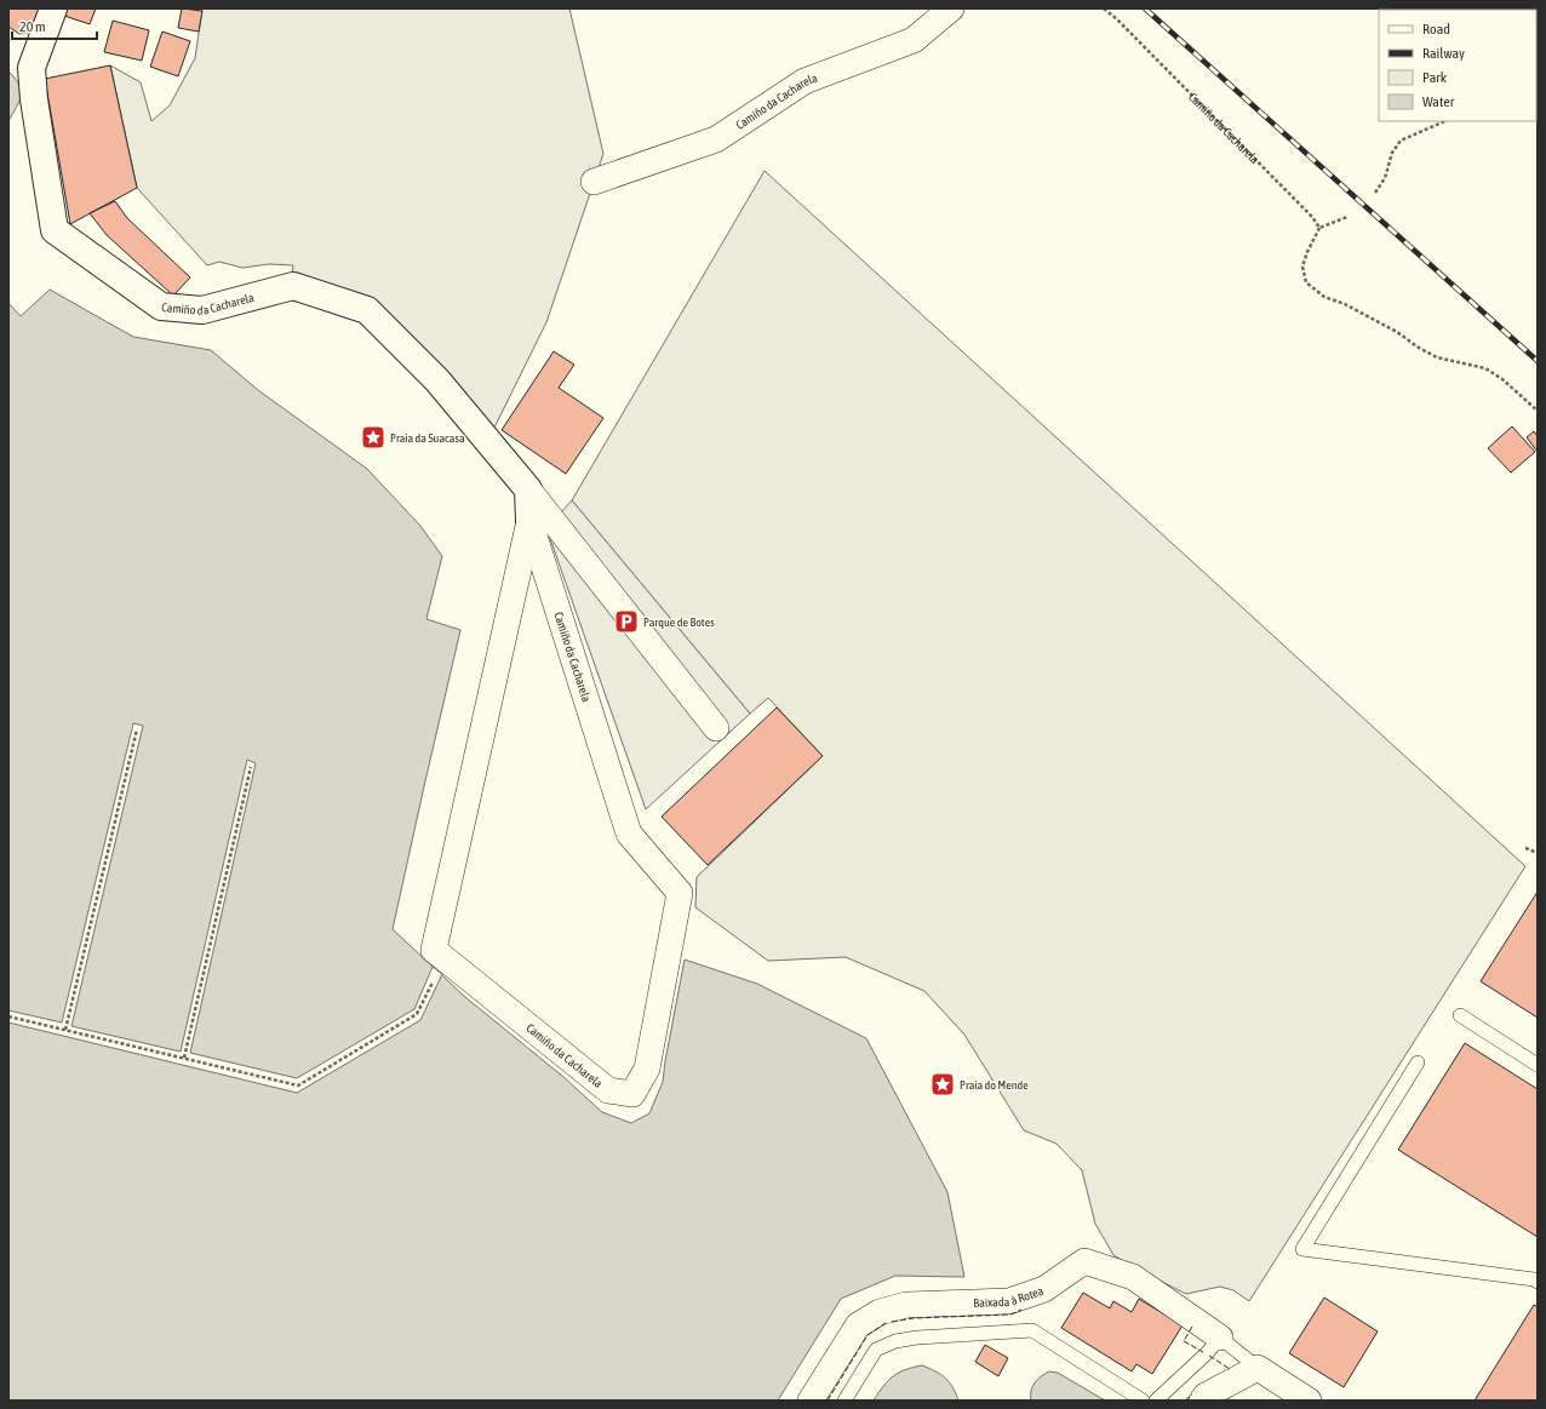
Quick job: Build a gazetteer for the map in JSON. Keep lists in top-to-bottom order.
{
  "streets": {
    "street": ["Camiño da Cacharela", "Baixada á Rotea"]
  },
  "places": {
    "place": ["Praia da Suacasa", "Praia do Mende"],
    "parking": ["Parque de Botes"]
  },
  "legend": [
    "Road",
    "Railway",
    "Park",
    "Water"
  ],
  "scale_bar": "20 m"
}
